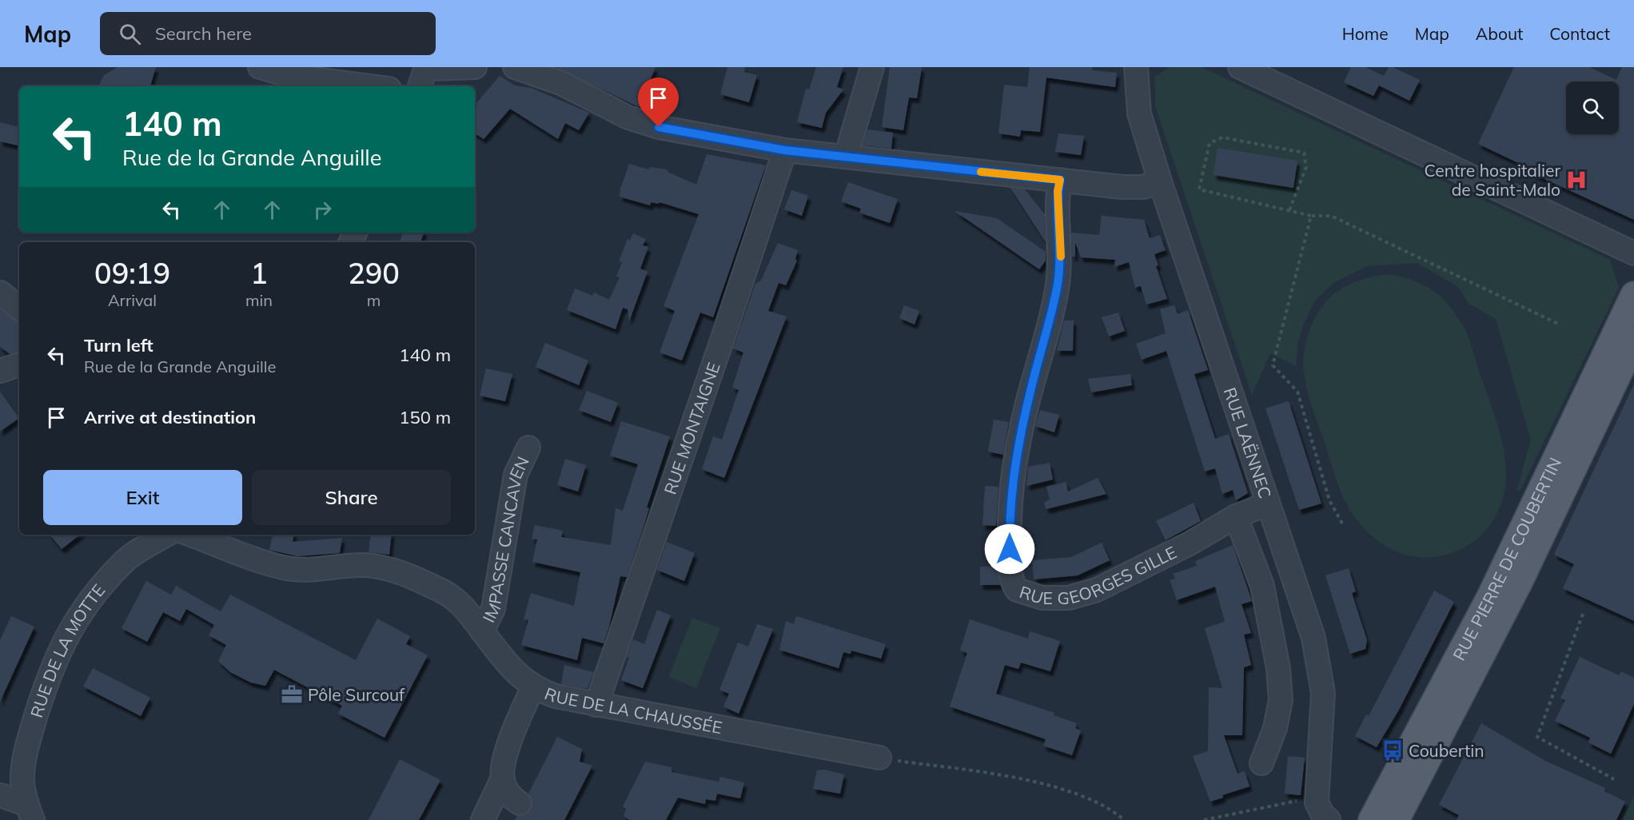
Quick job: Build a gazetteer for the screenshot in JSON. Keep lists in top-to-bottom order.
{
  "streets": {
    "main road": ["RUE PIERRE DE COUBERTIN"],
    "street": [
      "RUE MONTAIGNE",
      "RUE LAËNNEC",
      "IMPASSE CANCAVEN",
      "RUE GEORGES GILLE",
      "RUE DE LA MOTTE",
      "RUE DE LA CHAUSSÉE"
    ]
  },
  "crossings": [
    ["RUE MONTAIGNE", "RUE DE LA CHAUSSÉE"],
    ["RUE LAËNNEC", "RUE GEORGES GILLE"],
    ["IMPASSE CANCAVEN", "RUE DE LA CHAUSSÉE"]
  ],
  "places": {
    "hospital": ["Centre hospitalier de Saint-Malo"],
    "office": ["Pôle Surcouf"],
    "bus stop": ["Coubertin"]
  },
  "page": {
    "header": "Map",
    "search": "Search here",
    "nav": [
      "Home",
      "Map",
      "About",
      "Contact"
    ],
    "turn": ["140 m", "Rue de la Grande Anguille"],
    "eta": [
      "09:19",
      "Arrival",
      "1",
      "min",
      "290",
      "m"
    ],
    "list": [
      {
        "name": "Turn left",
        "note": "Rue de la Grande Anguille",
        "value": "140 m"
      },
      {
        "name": "Arrive at destination",
        "value": "150 m"
      }
    ],
    "buttons": ["Exit", "Share"]
  }
}
